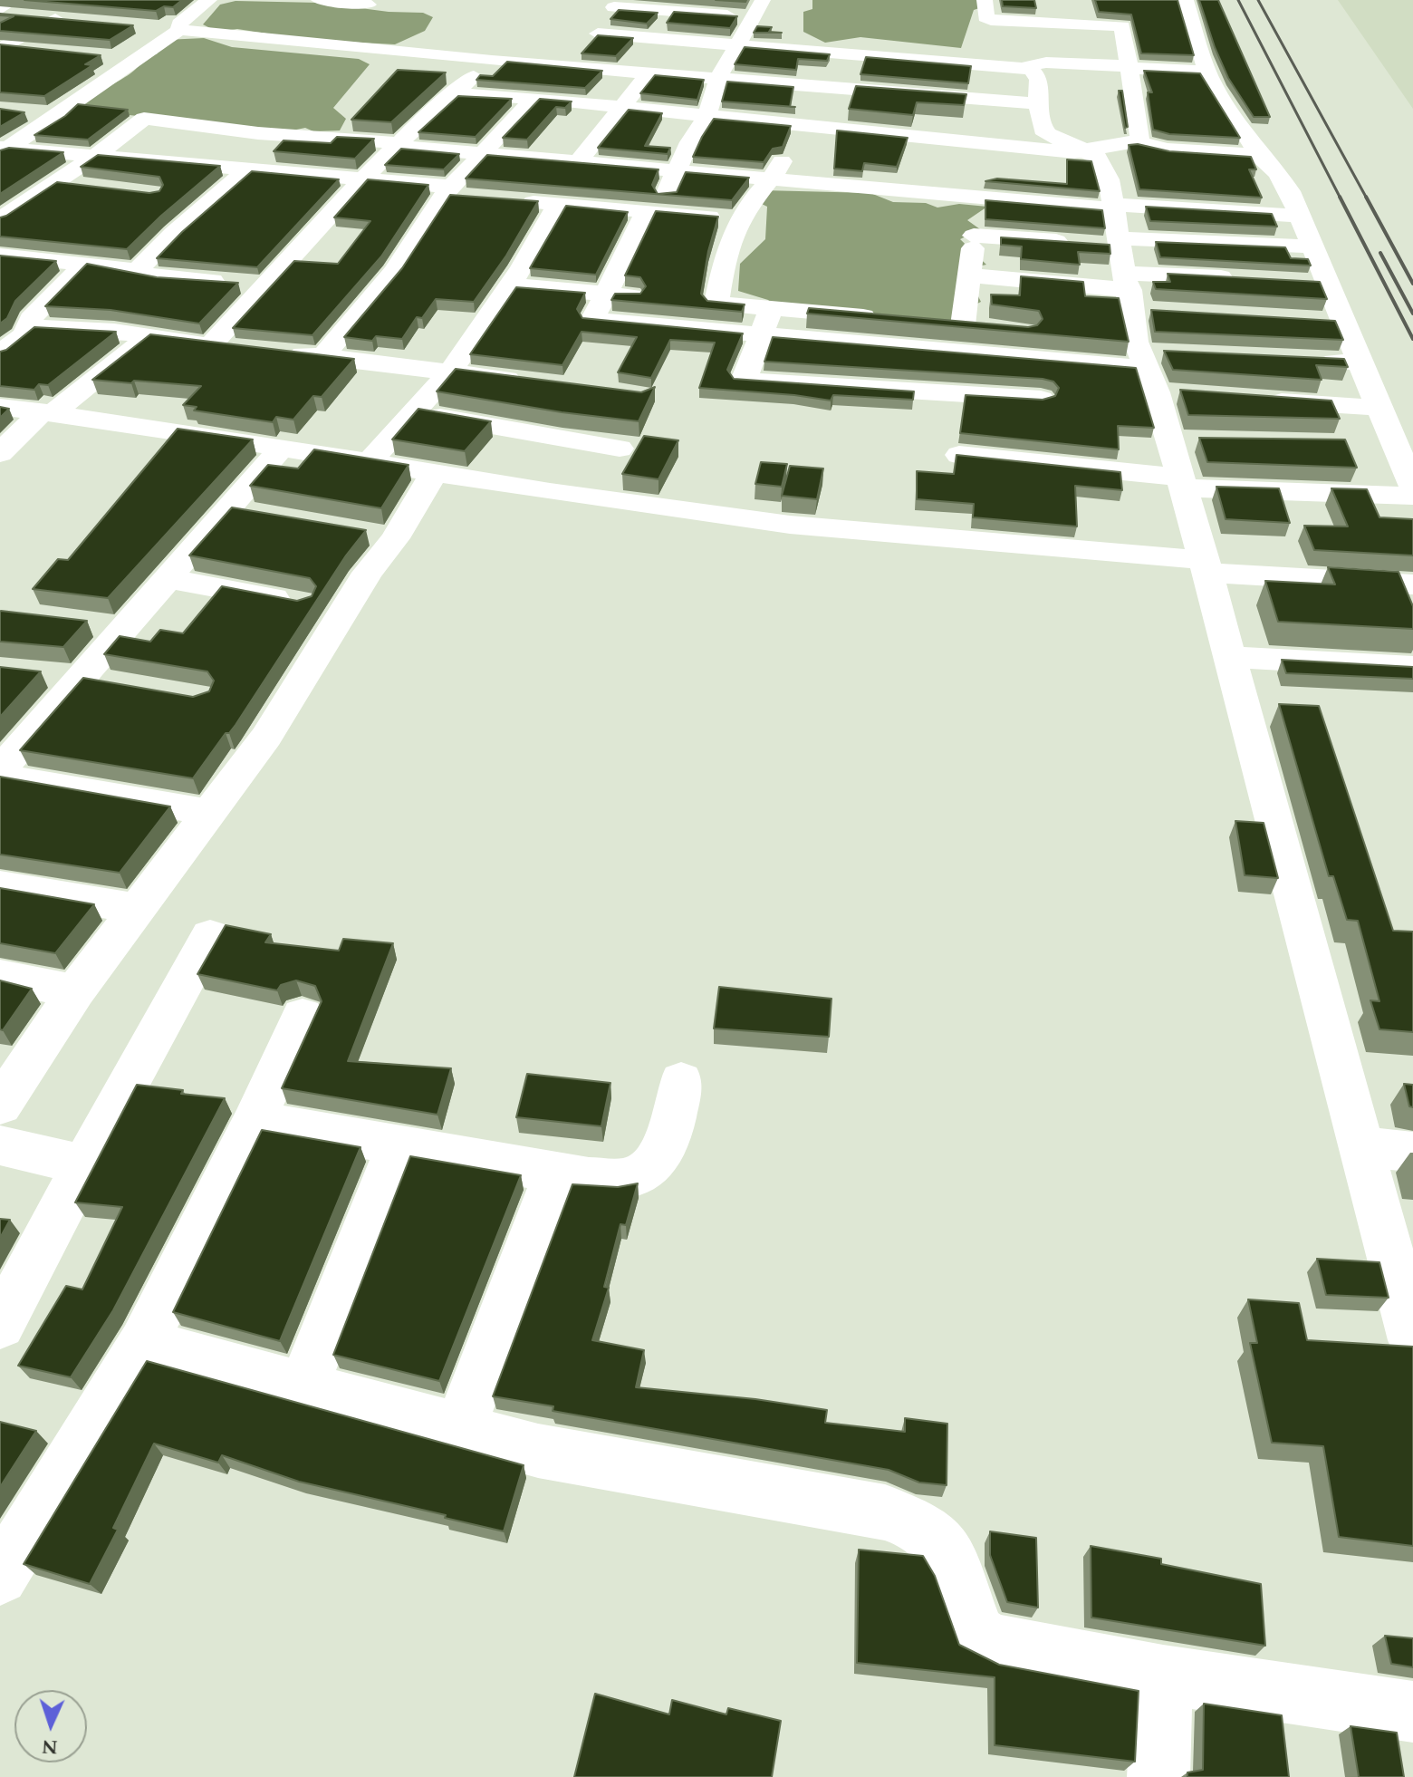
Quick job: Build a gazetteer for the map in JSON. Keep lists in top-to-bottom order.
{
  "north": "bottom"
}
